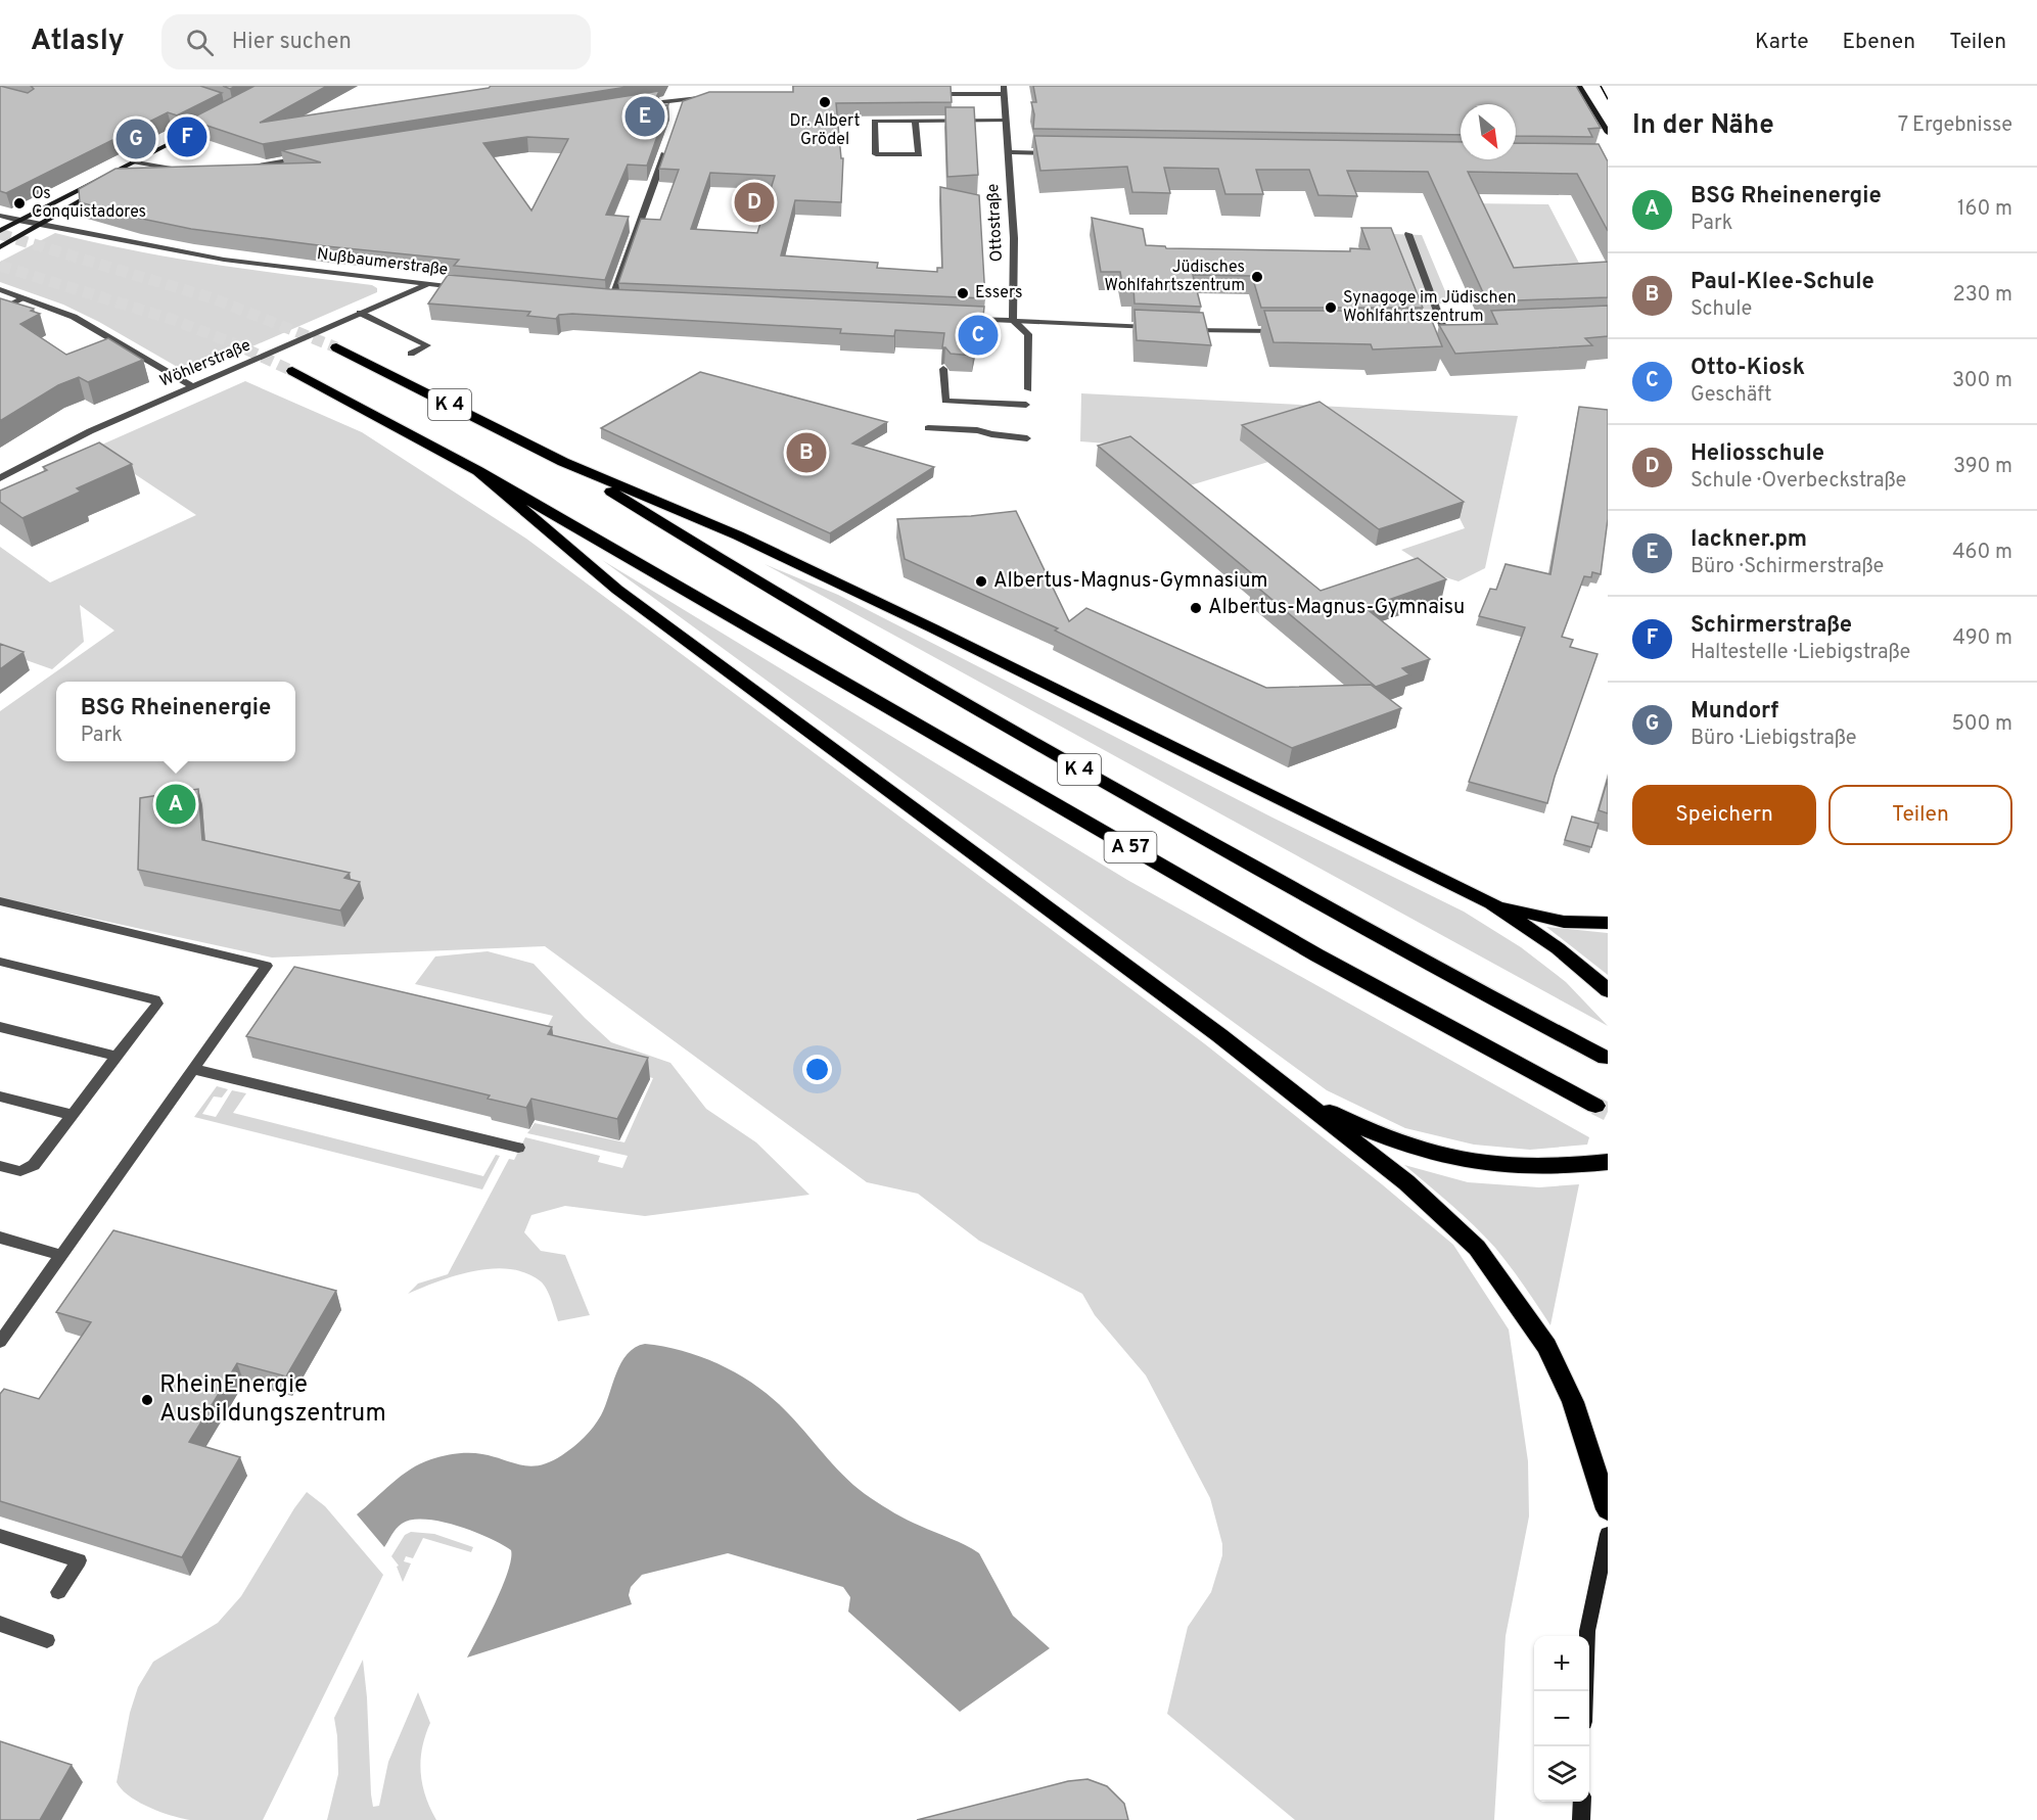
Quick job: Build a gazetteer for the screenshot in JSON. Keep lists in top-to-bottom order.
{
  "streets": {
    "highway": ["K 4", "A 57"],
    "street": ["Ottostraße", "Nußbaumerstraße", "Wöhlerstraße"]
  },
  "crossings": [
    ["Nußbaumerstraße", "Wöhlerstraße"],
    ["K 4", "A 57"]
  ],
  "places": [
    "Dr. Albert Grödel",
    "Os Conquistadores",
    "Jüdisches Wohlfahrtszentrum",
    "Essers",
    "Synagoge im Jüdischen Wohlfahrtszentrum",
    "Albertus-Magnus-Gymnasium",
    "Albertus-Magnus-Gymnaisu",
    "RheinEnergie Ausbildungszentrum"
  ],
  "north": "bottom right",
  "page": {
    "header": "Atlasly",
    "search": "Hier suchen",
    "nav": ["Karte", "Ebenen", "Teilen"],
    "heading": ["In der Nähe", "7 Ergebnisse"],
    "pins": [
      "E",
      "F",
      "G",
      "D",
      "C",
      "B",
      "A"
    ],
    "list": [
      {
        "mark": "A",
        "name": "BSG Rheinenergie",
        "note": "Park",
        "value": "160 m"
      },
      {
        "mark": "B",
        "name": "Paul-Klee-Schule",
        "note": "Schule",
        "value": "230 m"
      },
      {
        "mark": "C",
        "name": "Otto-Kiosk",
        "note": "Geschäft",
        "value": "300 m"
      },
      {
        "mark": "D",
        "name": "Heliosschule",
        "note": "Schule · Overbeckstraße",
        "value": "390 m"
      },
      {
        "mark": "E",
        "name": "lackner.pm",
        "note": "Büro · Schirmerstraße",
        "value": "460 m"
      },
      {
        "mark": "F",
        "name": "Schirmerstraße",
        "note": "Haltestelle · Liebigstraße",
        "value": "490 m"
      },
      {
        "mark": "G",
        "name": "Mundorf",
        "note": "Büro · Liebigstraße",
        "value": "500 m"
      }
    ],
    "popup": ["BSG Rheinenergie", "Park"],
    "buttons": ["Speichern", "Teilen"],
    "map_buttons": ["+", "−"]
  }
}
